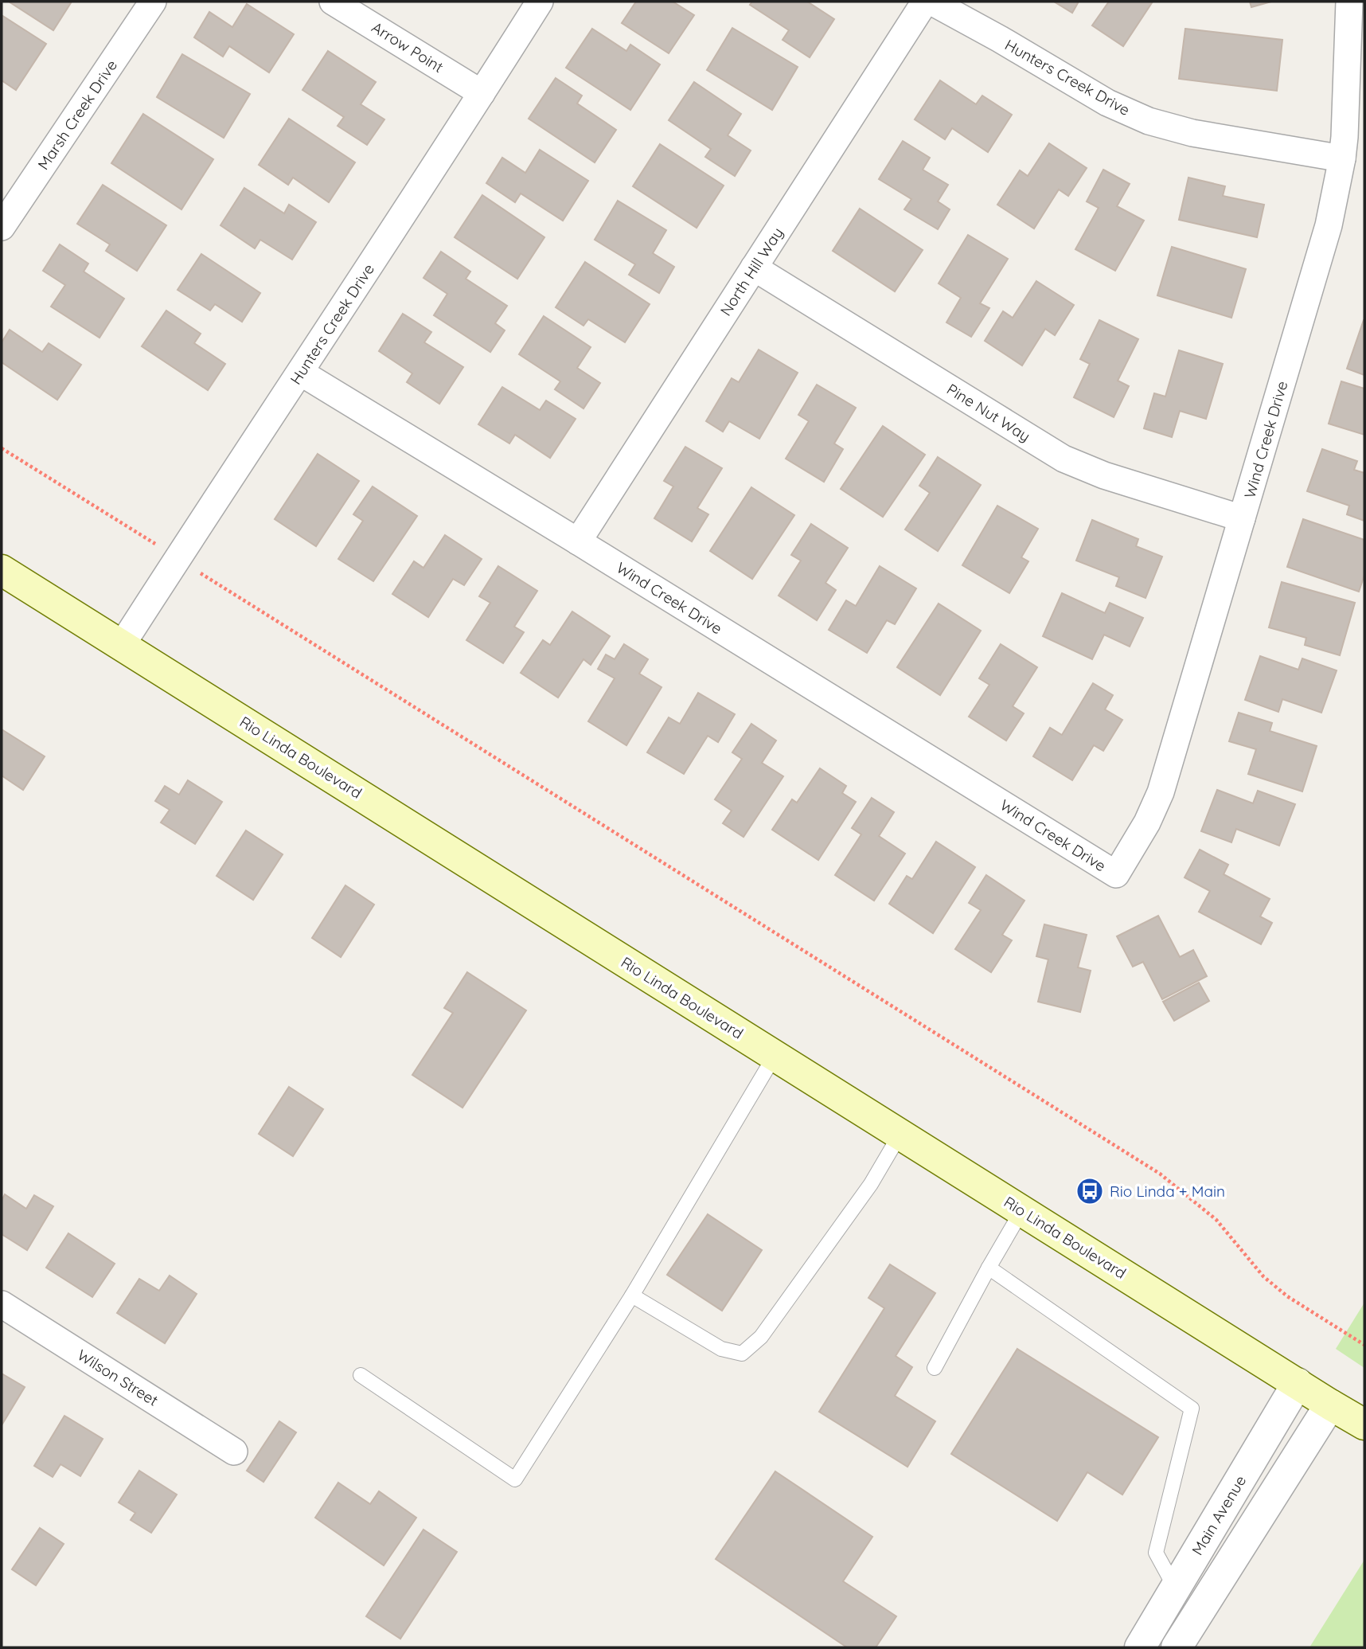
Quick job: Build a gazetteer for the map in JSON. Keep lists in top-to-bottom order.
{
  "streets": {
    "main road": ["Rio Linda Boulevard"],
    "street": [
      "Arrow Point",
      "Hunters Creek Drive",
      "Marsh Creek Drive",
      "North Hill Way",
      "Pine Nut Way",
      "Wind Creek Drive",
      "Wilson Street",
      "Main Avenue"
    ]
  },
  "crossings": [
    ["Arrow Point", "Hunters Creek Drive"],
    ["Hunters Creek Drive", "Wind Creek Drive"],
    ["Hunters Creek Drive", "Rio Linda Boulevard"],
    ["North Hill Way", "Pine Nut Way"],
    ["North Hill Way", "Wind Creek Drive"],
    ["Pine Nut Way", "Wind Creek Drive"],
    ["Rio Linda Boulevard", "Main Avenue"]
  ],
  "places": {
    "bus stop": ["Rio Linda + Main"]
  }
}
